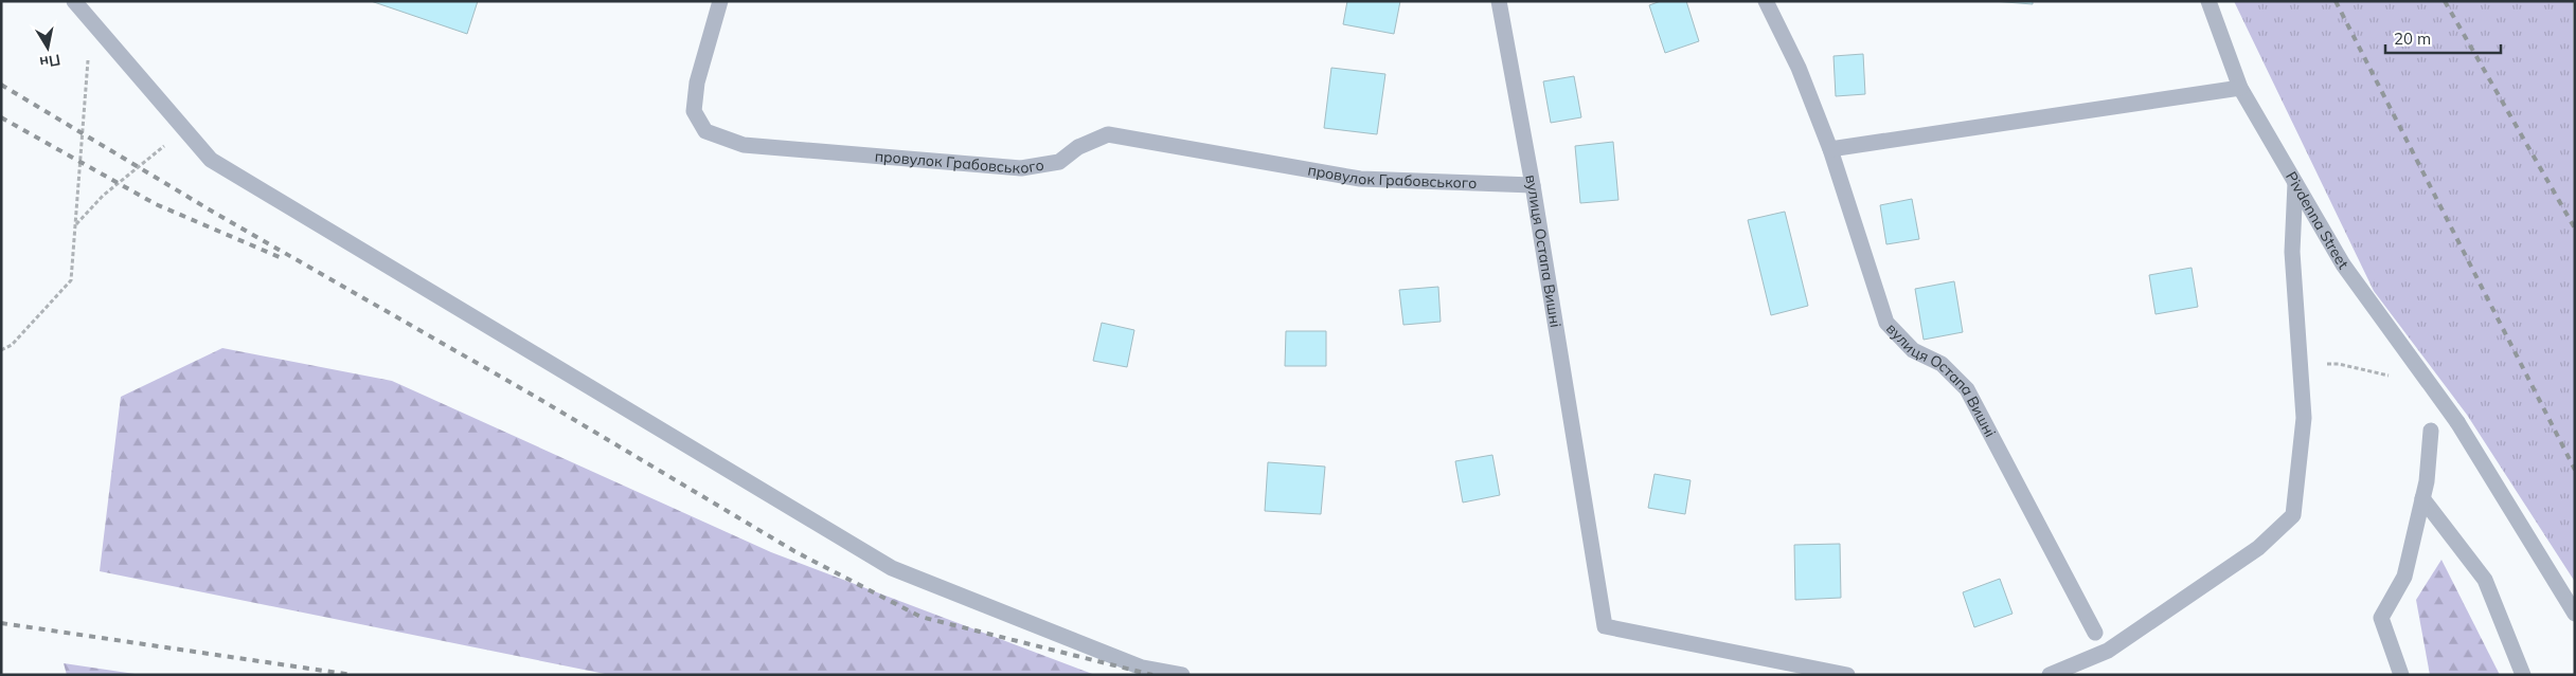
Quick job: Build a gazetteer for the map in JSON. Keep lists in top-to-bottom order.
{
  "streets": {
    "street": ["провулок Грабовського", "Pivdenna Street", "вулиця Остапа Вишні"]
  },
  "crossings": [
    ["провулок Грабовського", "вулиця Остапа Вишні"]
  ],
  "scale_bar": "20 m",
  "north": "bottom"
}
